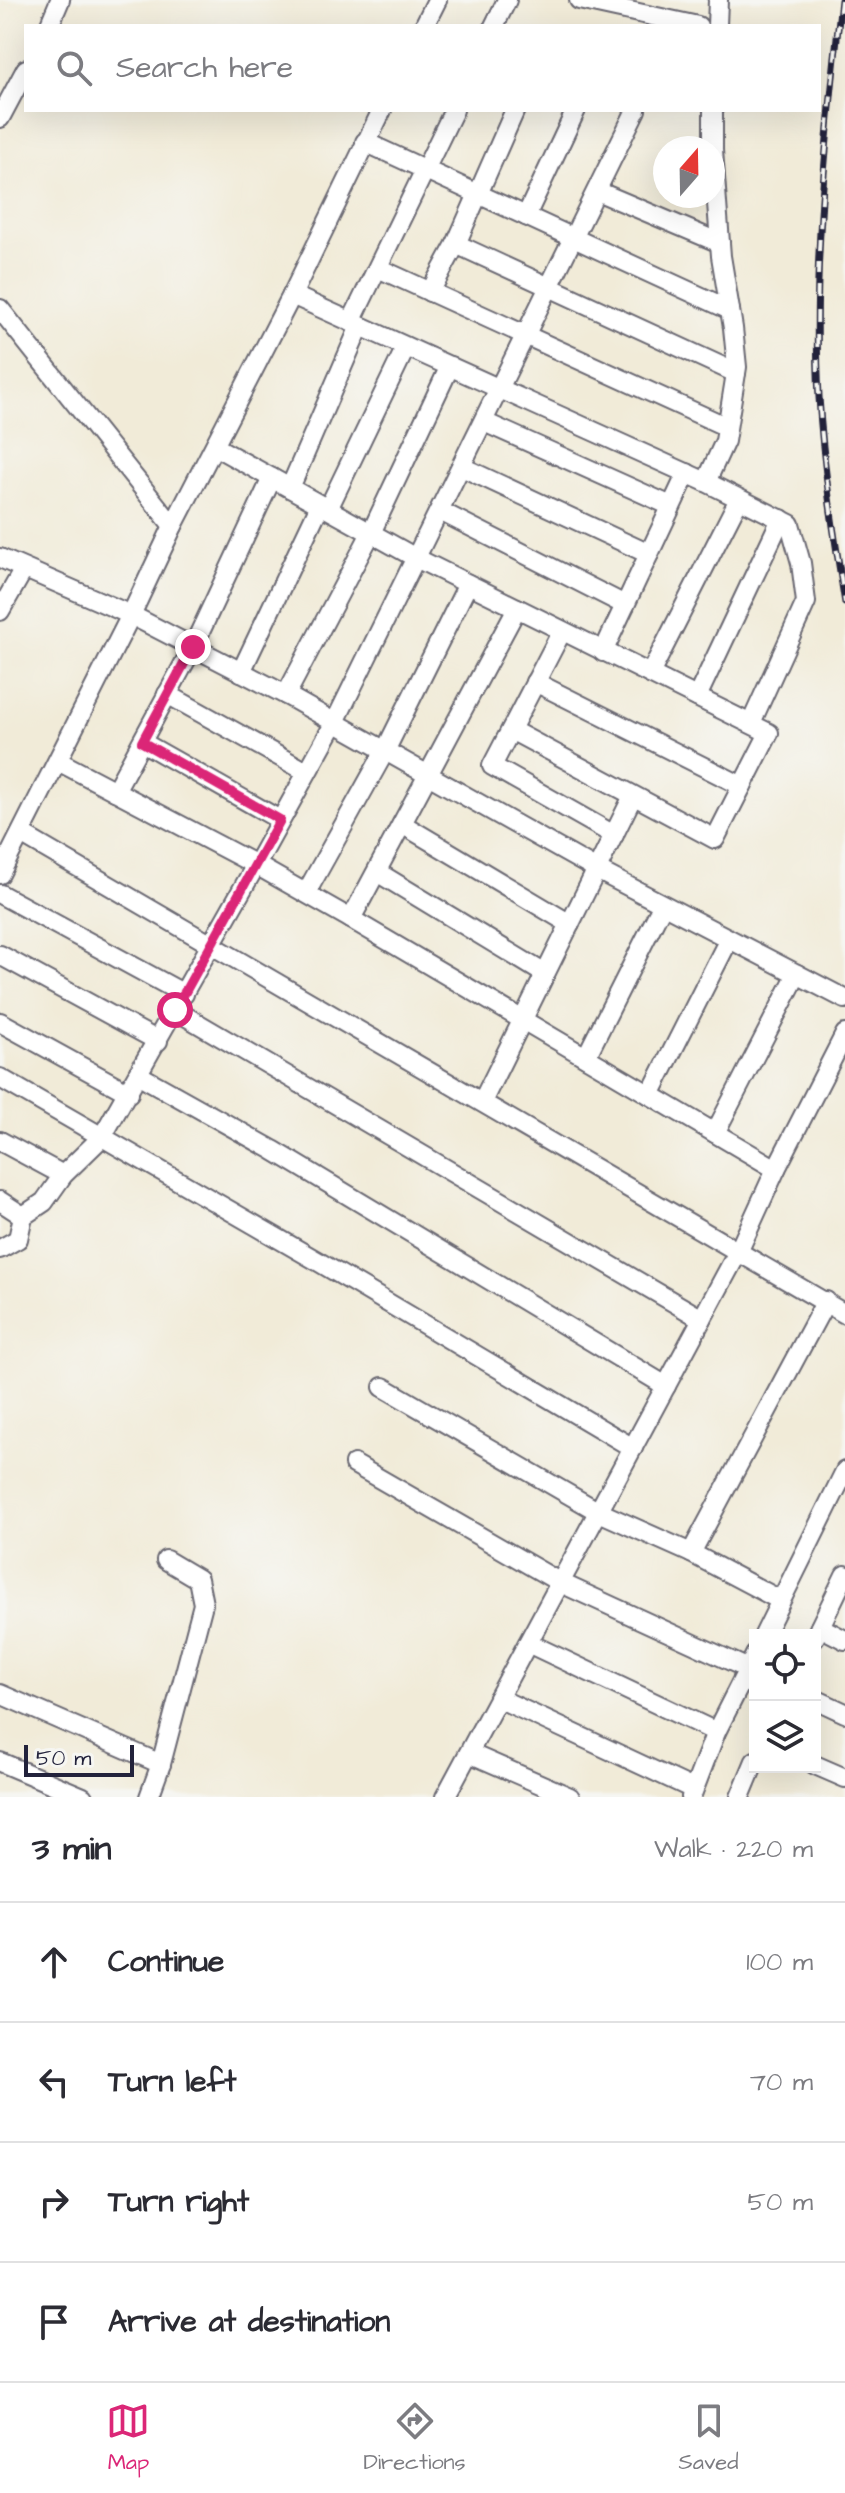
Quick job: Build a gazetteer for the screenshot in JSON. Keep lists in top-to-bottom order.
{
  "scale_bar": "50 m",
  "north": "top",
  "page": {
    "search": "Search here",
    "scale": "50 m",
    "heading": ["3 min", "Walk · 220 m"],
    "list": [
      ["Continue", "100 m"],
      ["Turn left", "70 m"],
      ["Turn right", "50 m"],
      "Arrive at destination"
    ],
    "nav": ["Map", "Directions", "Saved"]
  }
}
